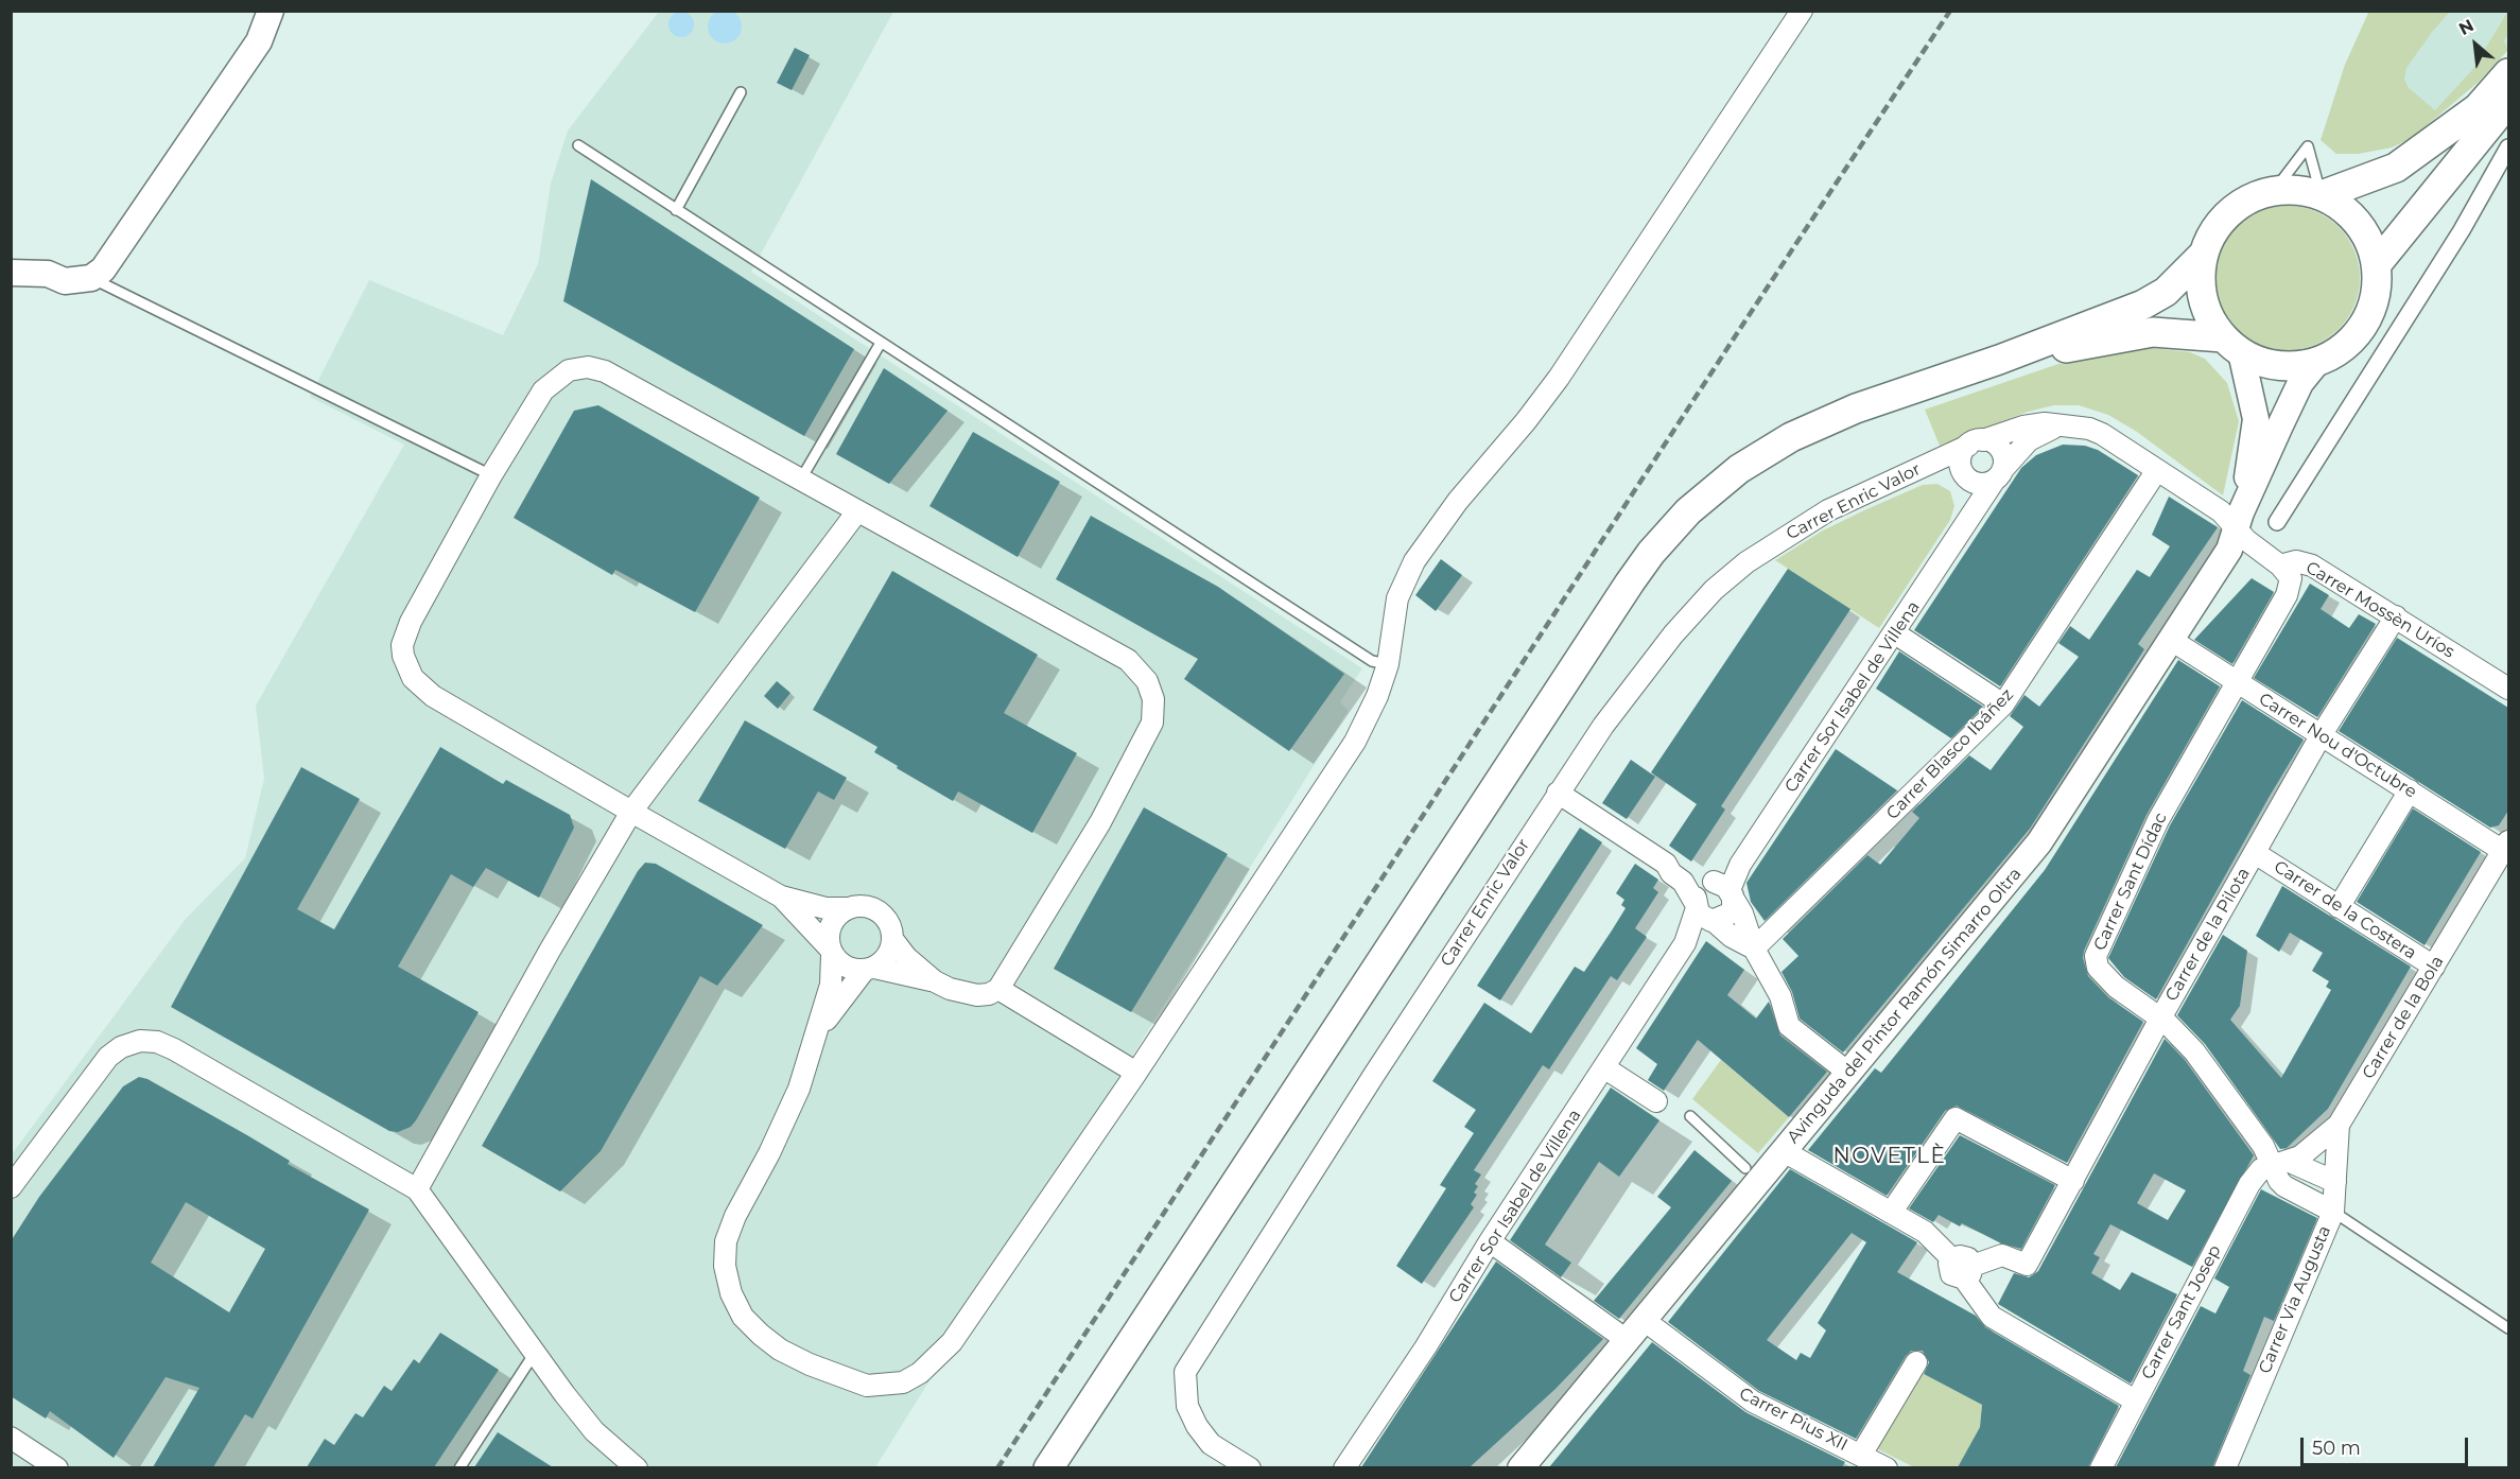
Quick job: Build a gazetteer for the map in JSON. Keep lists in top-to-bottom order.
{
  "streets": {
    "street": [
      "Carrer Enric Valor",
      "Carrer Mossèn Uríos",
      "Carrer Sor Isabel de Villena",
      "Carrer Nou d'Octubre",
      "Carrer Blasco Ibáñez",
      "Carrer Sant Dídac",
      "Carrer de la Costera",
      "Carrer de la Pilota",
      "Avinguda del Pintor Ramón Simarro Oltra",
      "Carrer de la Bola",
      "Carrer Via Augusta",
      "Carrer Sant Josep",
      "Carrer Pius XII"
    ]
  },
  "crossings": [
    ["Carrer Enric Valor", "Carrer Mossèn Uríos"],
    ["Carrer Enric Valor", "Carrer Sor Isabel de Villena"],
    ["Carrer Mossèn Uríos", "Carrer Sor Isabel de Villena"],
    ["Carrer Mossèn Uríos", "Carrer Blasco Ibáñez"],
    ["Carrer Mossèn Uríos", "Carrer Sant Dídac"],
    ["Carrer Mossèn Uríos", "Carrer de la Pilota"],
    ["Carrer Mossèn Uríos", "Avinguda del Pintor Ramón Simarro Oltra"],
    ["Carrer Nou d'Octubre", "Carrer Sant Dídac"],
    ["Carrer Nou d'Octubre", "Carrer de la Pilota"],
    ["Carrer Nou d'Octubre", "Avinguda del Pintor Ramón Simarro Oltra"],
    ["Carrer Nou d'Octubre", "Carrer de la Bola"],
    ["Carrer Sant Dídac", "Carrer de la Pilota"],
    ["Carrer Sant Dídac", "Carrer de la Bola"],
    ["Carrer Sant Dídac", "Carrer Via Augusta"],
    ["Carrer Sant Dídac", "Carrer Sant Josep"],
    ["Carrer de la Costera", "Carrer de la Pilota"],
    ["Carrer de la Costera", "Carrer de la Bola"],
    ["Avinguda del Pintor Ramón Simarro Oltra", "Carrer Pius XII"],
    ["Carrer de la Bola", "Carrer Via Augusta"],
    ["Carrer de la Bola", "Carrer Sant Josep"]
  ],
  "districts": ["NOVETLÈ"],
  "scale_bar": "50 m",
  "north": "top left"
}
